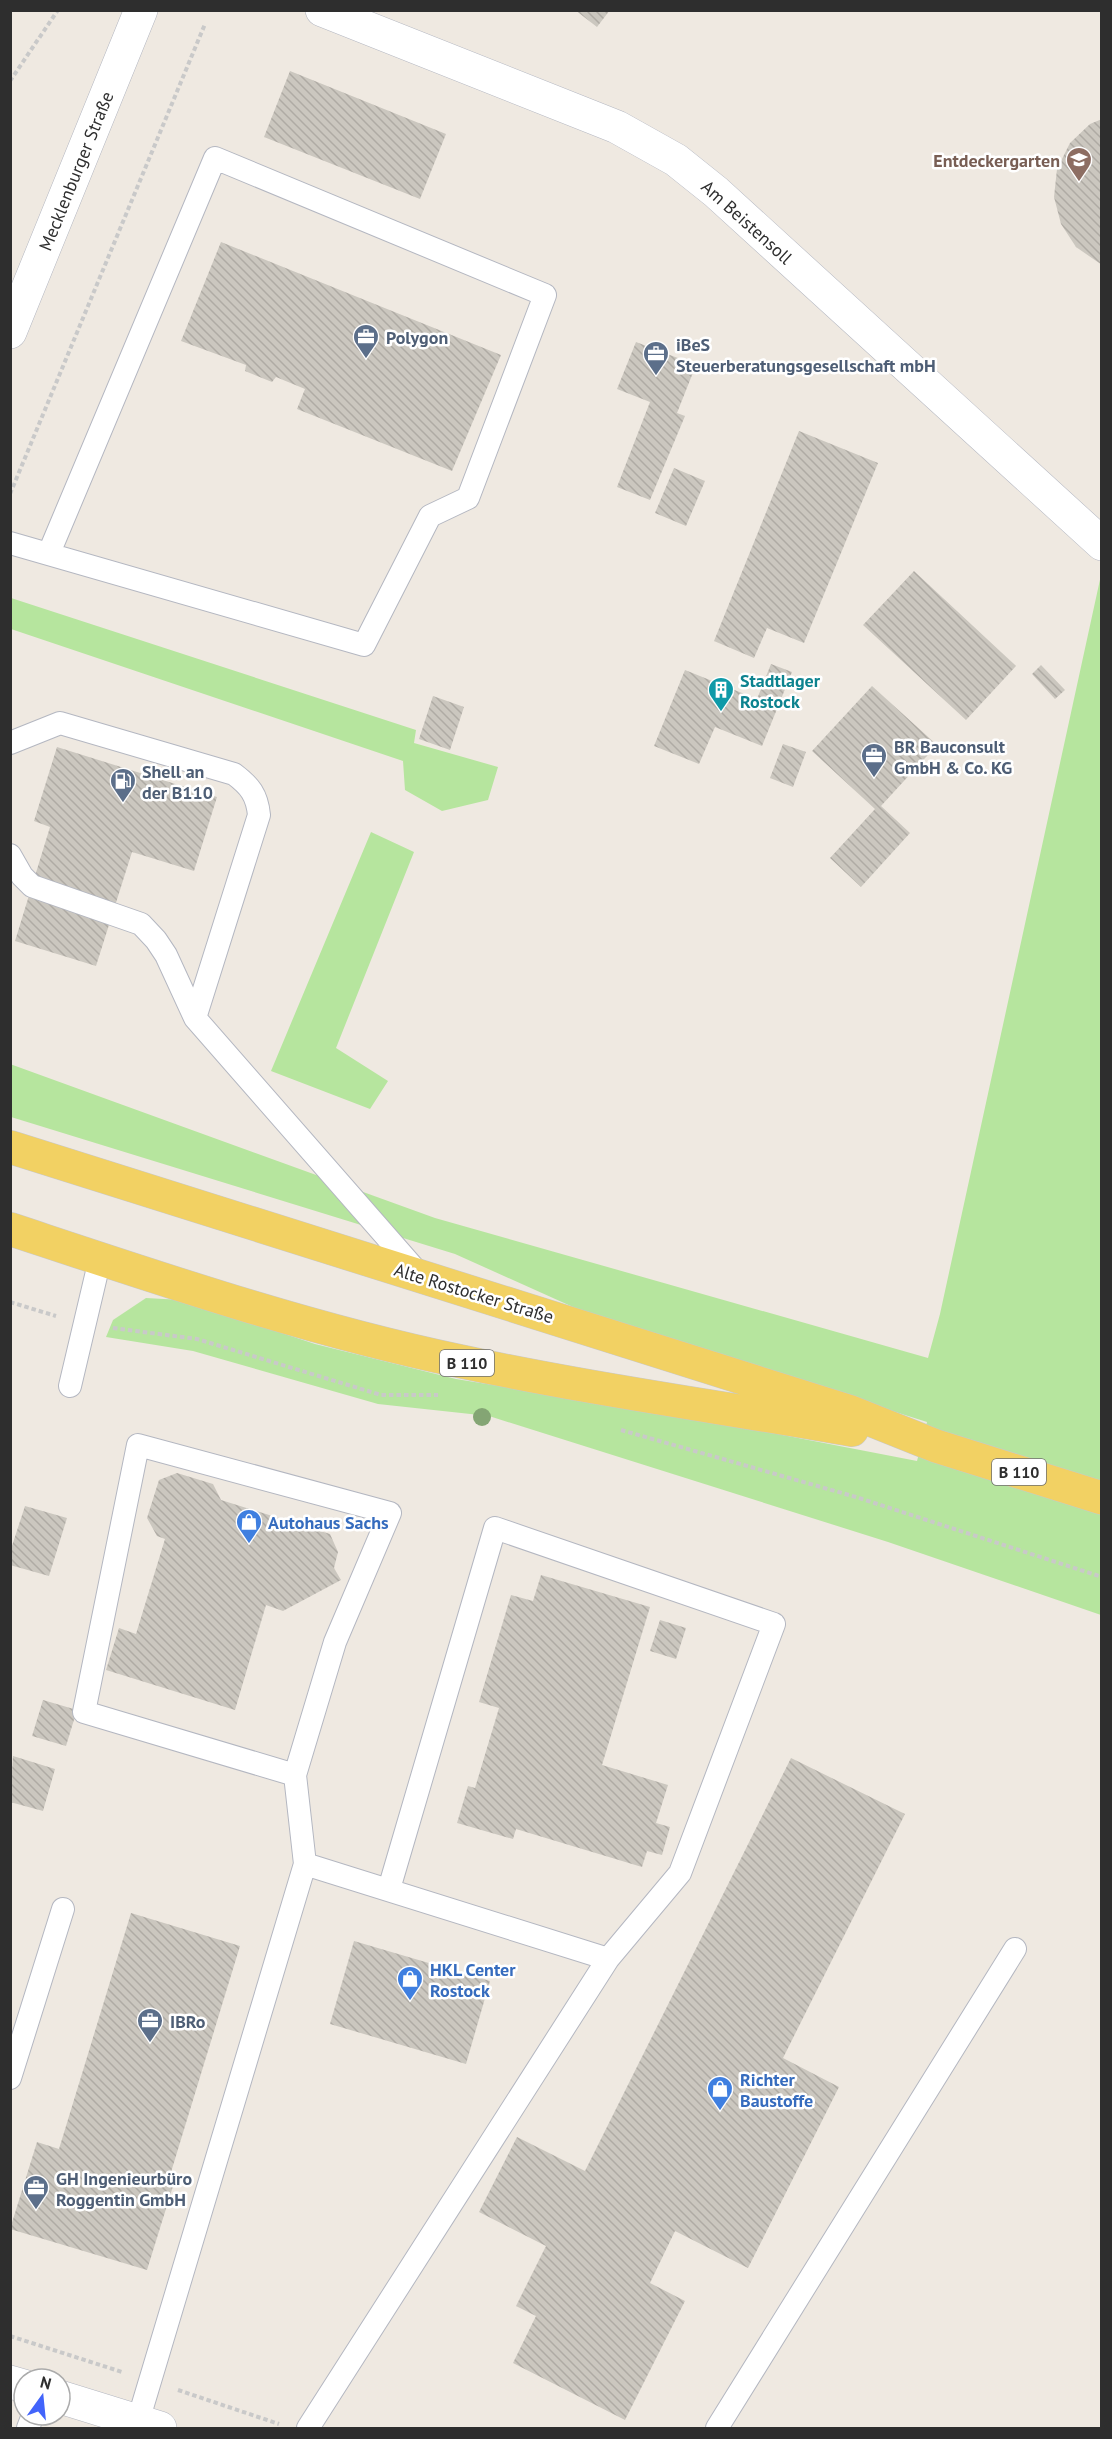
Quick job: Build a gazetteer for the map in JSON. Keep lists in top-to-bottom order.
{
  "streets": {
    "main road": ["Alte Rostocker Straße", "B 110"],
    "street": ["Mecklenburger Straße", "Am Beistensoll"]
  },
  "places": {
    "school or university": ["Entdeckergarten"],
    "office": [
      "Polygon",
      "iBeS Steuerberatungsgesellschaft mbH",
      "BR Bauconsult GmbH & Co. KG",
      "IBRo",
      "GH Ingenieurbüro Roggentin GmbH"
    ],
    "building": ["Stadtlager Rostock"],
    "fuel station": ["Shell an der B110"],
    "shop": ["Autohaus Sachs", "HKL Center Rostock", "Richter Baustoffe"]
  },
  "north": "top"
}
